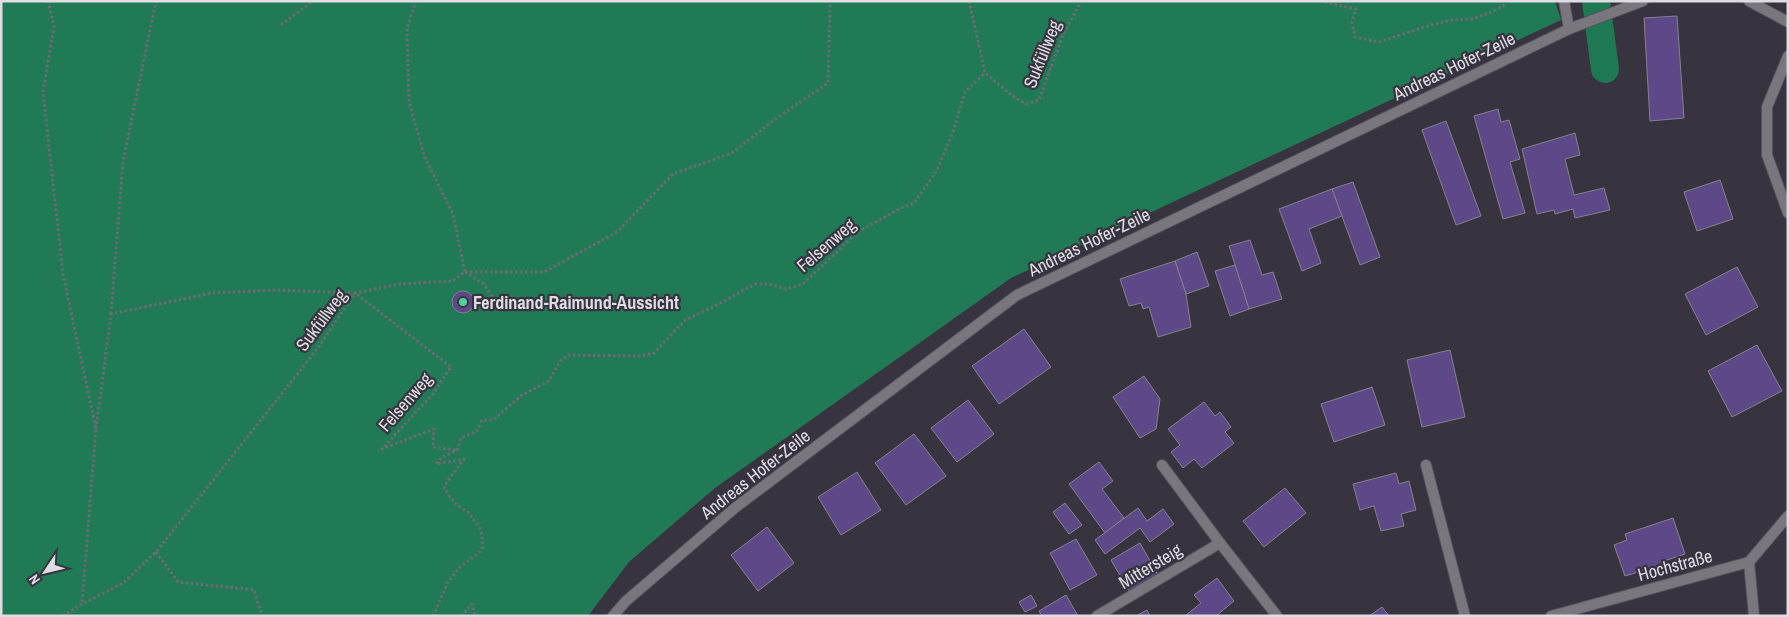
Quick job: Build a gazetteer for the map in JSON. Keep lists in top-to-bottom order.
{
  "streets": {
    "street": ["Andreas Hofer-Zeile", "Hochstraße", "Mittersteig"],
    "path": ["Sukfüllweg", "Felsenweg"]
  },
  "crossings": [
    ["Sukfüllweg", "Felsenweg"]
  ],
  "places": ["Ferdinand-Raimund-Aussicht"],
  "north": "bottom left"
}
